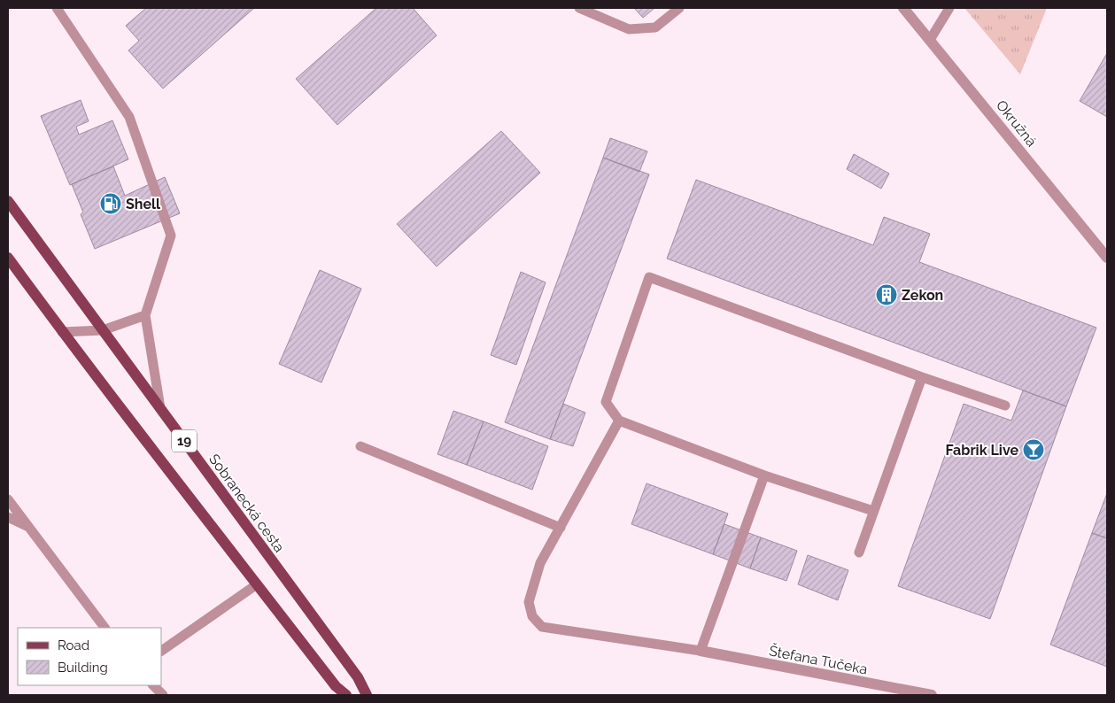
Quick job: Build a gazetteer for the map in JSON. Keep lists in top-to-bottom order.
{
  "streets": {
    "main road": ["19", "Sobranecká cesta"],
    "street": ["Okružná", "Štefana Tučeka"]
  },
  "places": {
    "fuel station": ["Shell"],
    "building": ["Zekon"],
    "bar": ["Fabrik Live"]
  },
  "legend": ["Road", "Building"]
}
